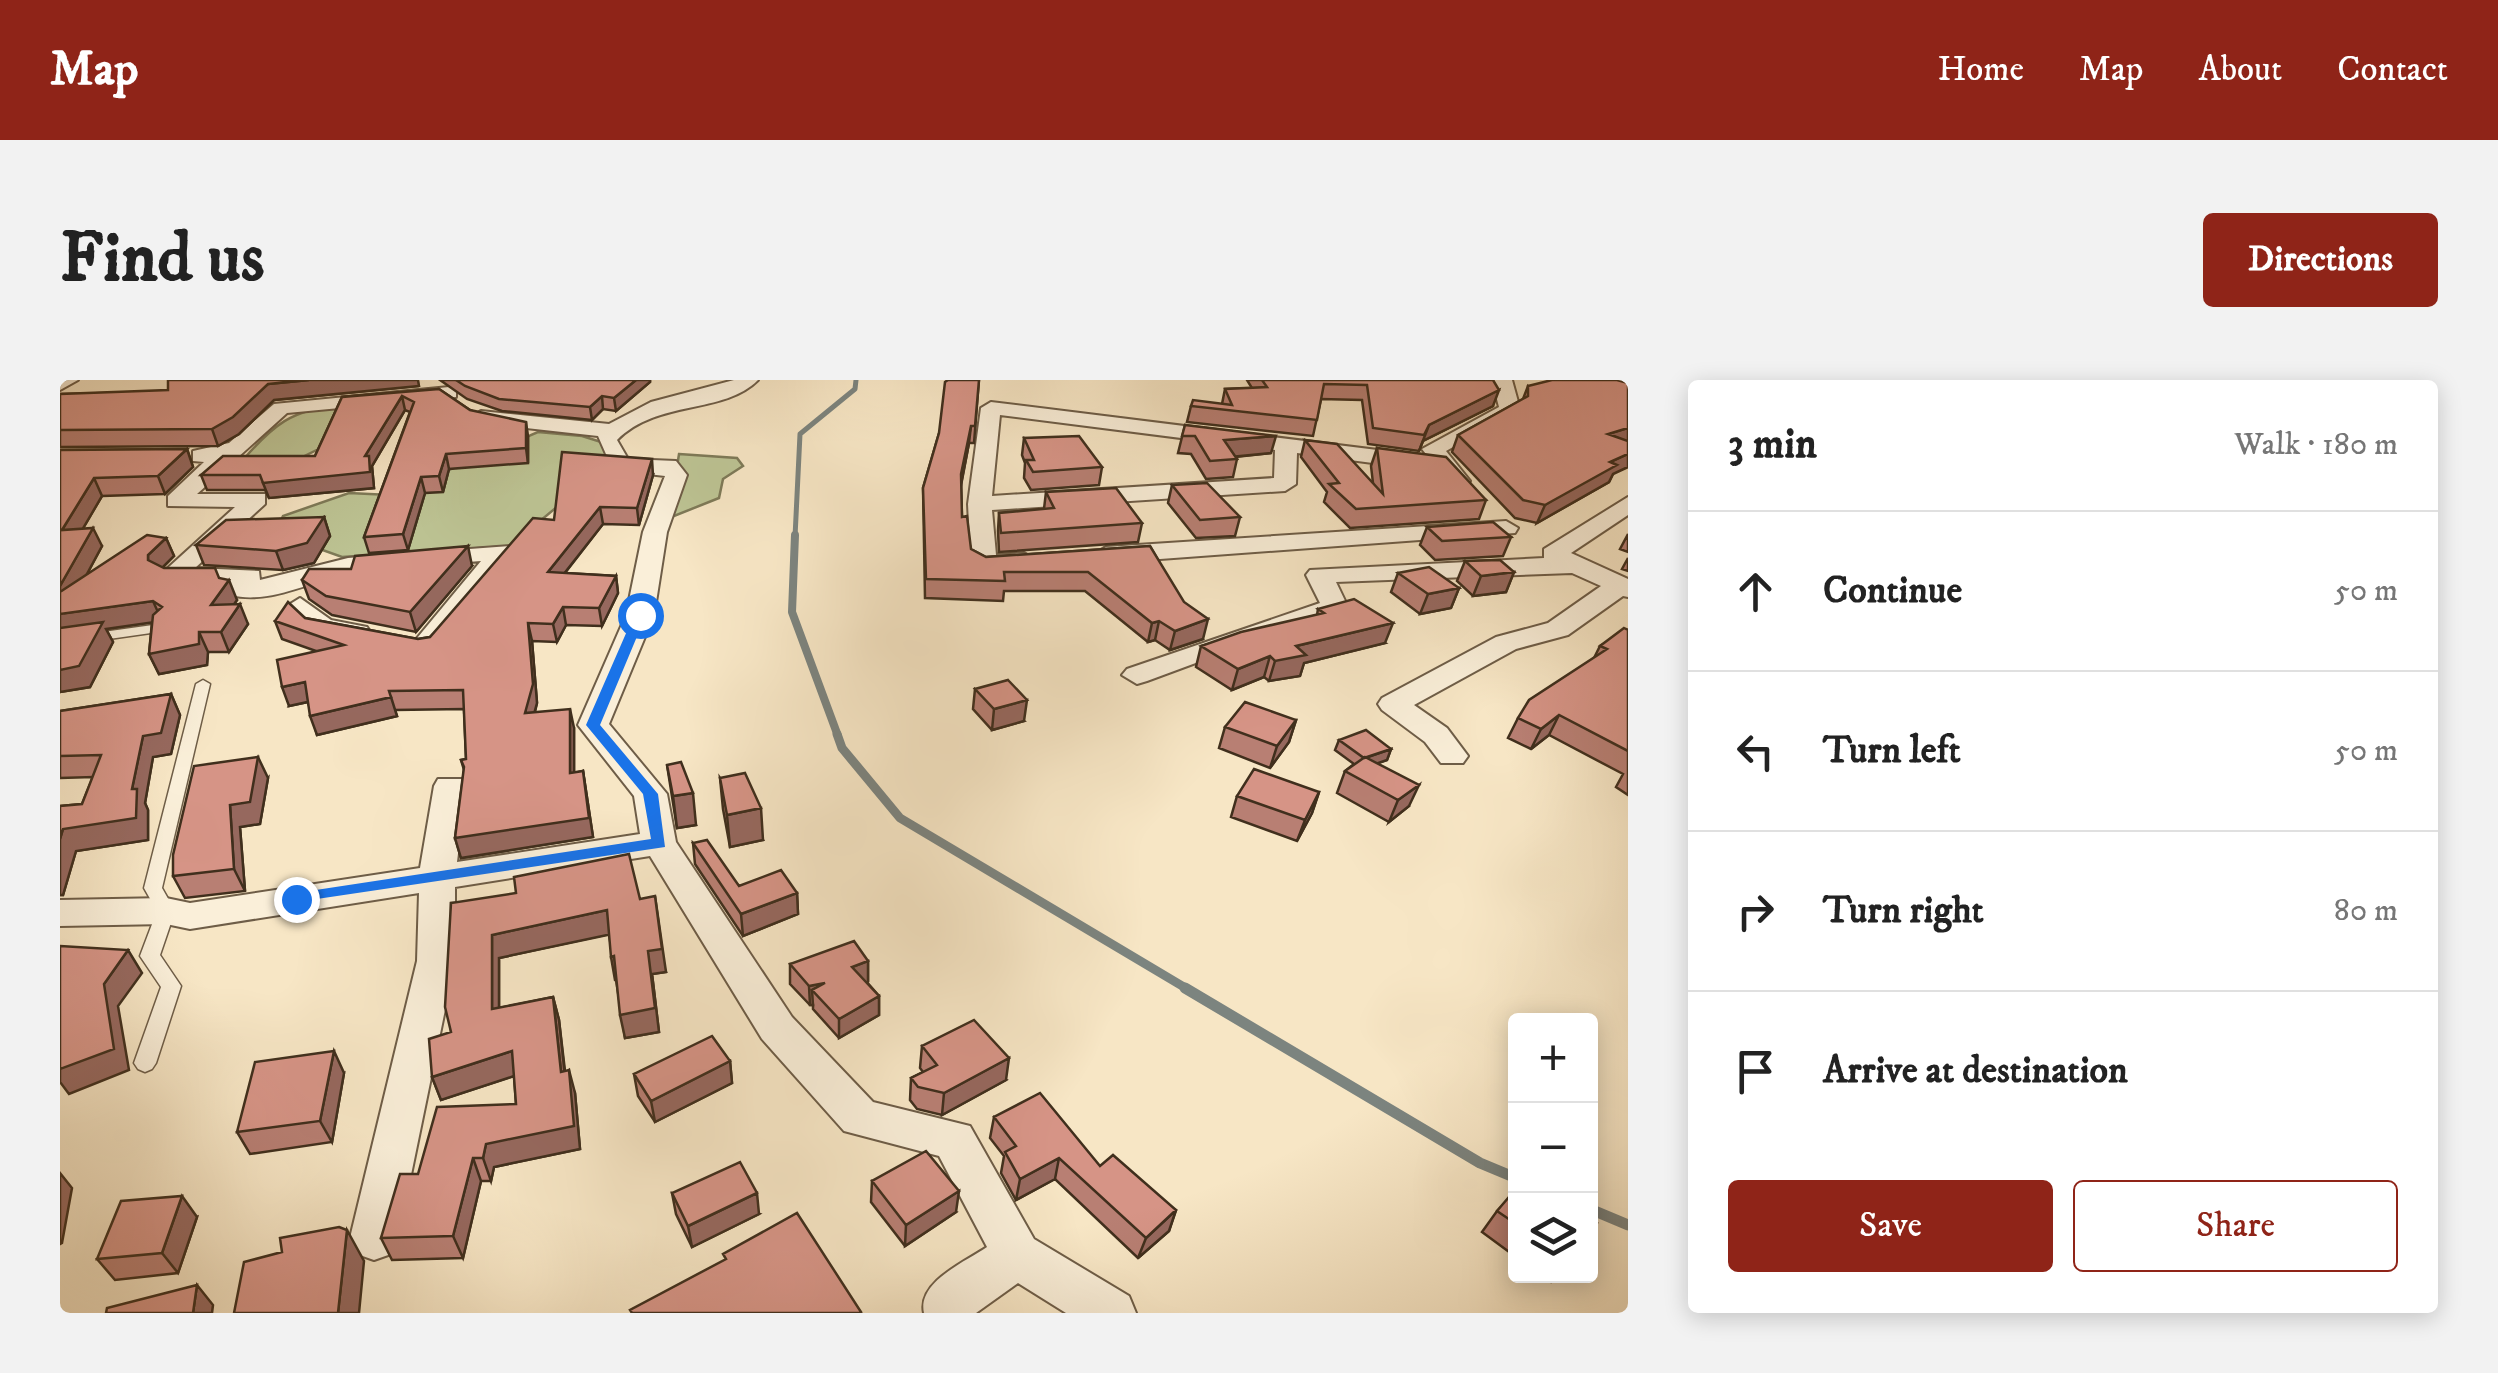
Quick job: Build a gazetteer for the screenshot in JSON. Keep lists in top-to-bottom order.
{
  "page": {
    "header": "Map",
    "nav": [
      "Home",
      "Map",
      "About",
      "Contact"
    ],
    "buttons": [
      "Directions",
      ["Save", "Share"]
    ],
    "title": "Find us",
    "heading": ["3 min", "Walk · 180 m"],
    "list": [
      ["Continue", "50 m"],
      ["Turn left", "50 m"],
      ["Turn right", "80 m"],
      "Arrive at destination"
    ],
    "map_buttons": ["+", "−"]
  }
}
